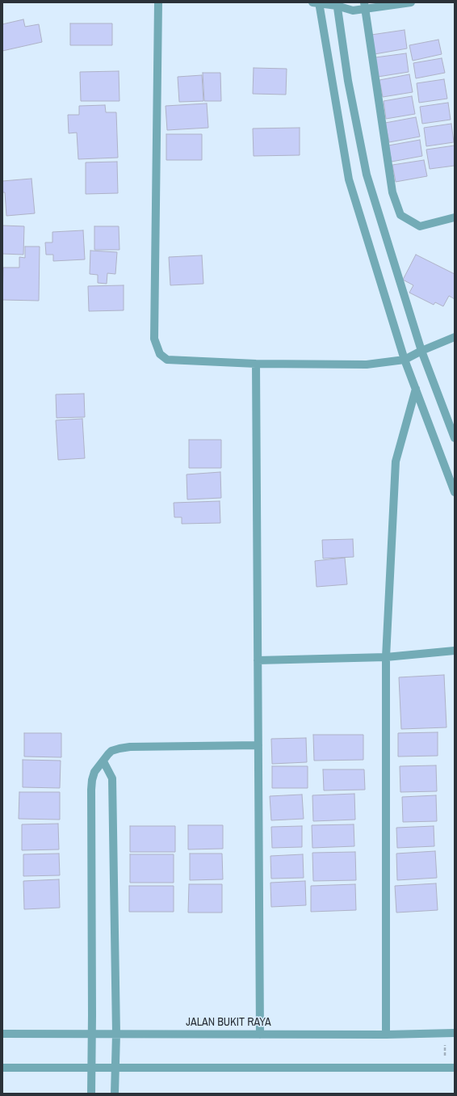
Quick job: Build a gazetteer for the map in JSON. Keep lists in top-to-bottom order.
{
  "streets": {
    "street": ["JALAN BUKIT RAYA"]
  }
}
